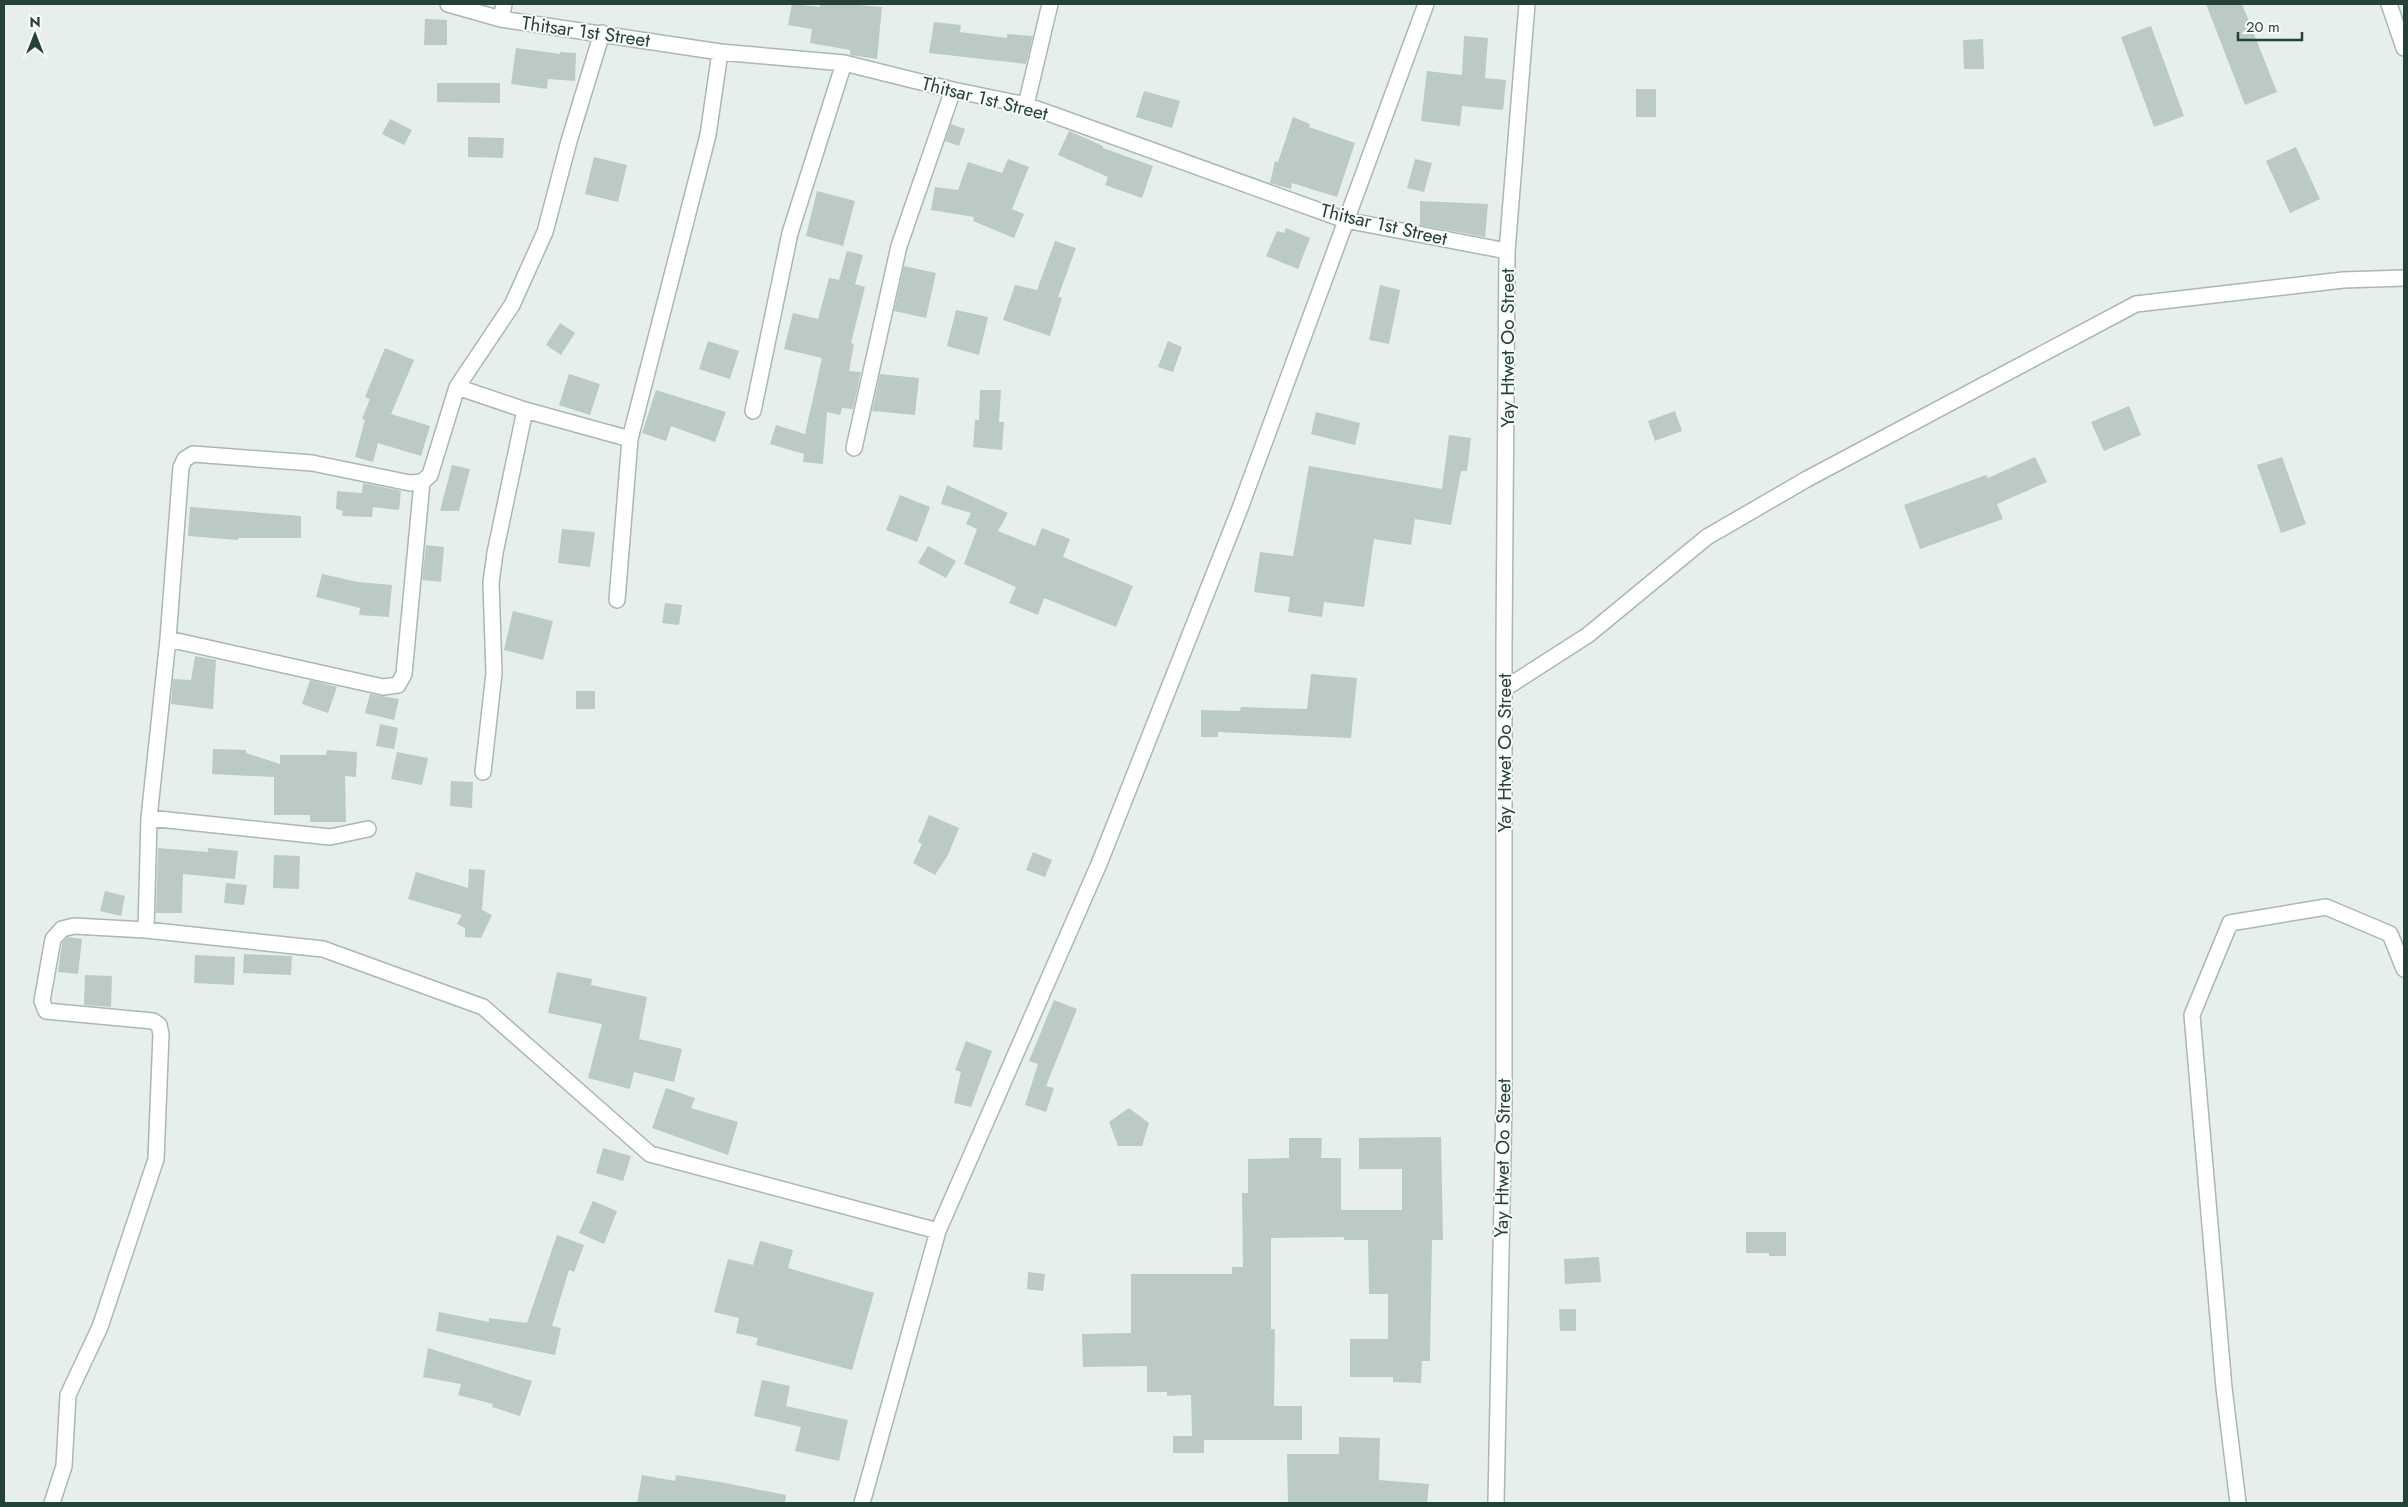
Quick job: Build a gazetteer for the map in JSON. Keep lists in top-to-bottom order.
{
  "streets": {
    "street": ["Thitsar 1st Street", "Yay Htwet Oo Street"]
  },
  "crossings": [
    ["Thitsar 1st Street", "Yay Htwet Oo Street"]
  ],
  "scale_bar": "20 m",
  "north": "top"
}
